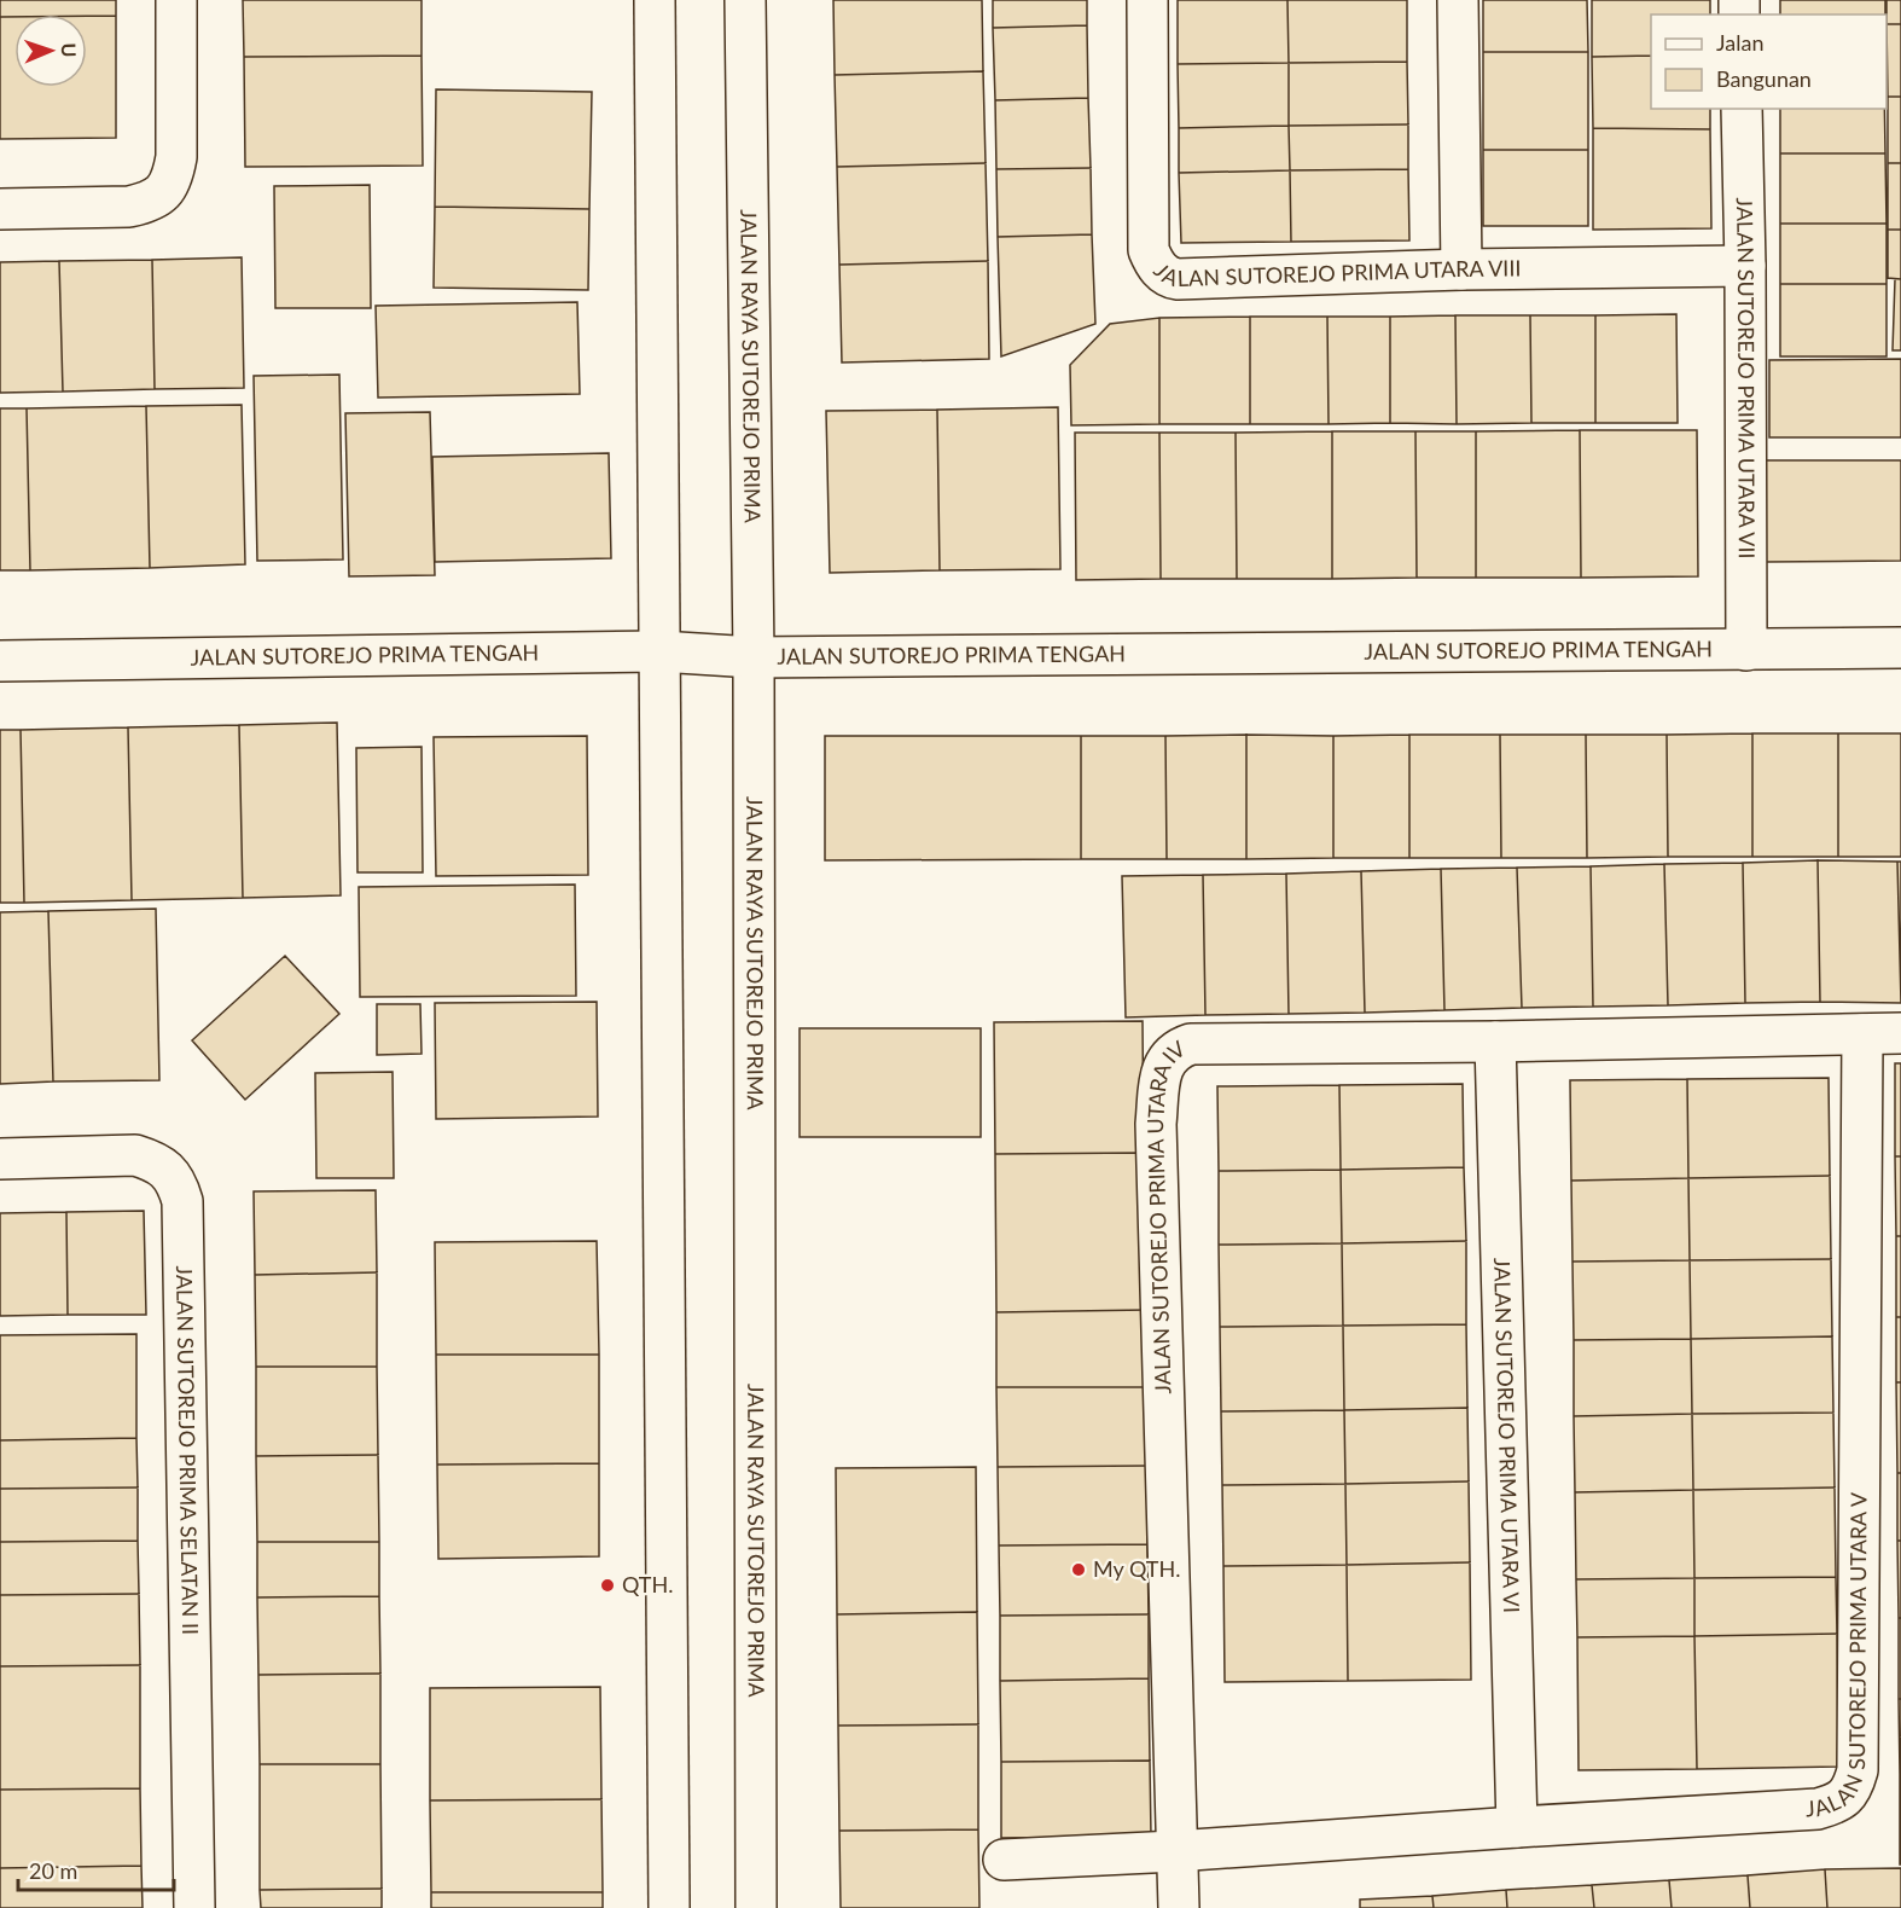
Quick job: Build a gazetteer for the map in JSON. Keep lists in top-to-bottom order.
{
  "streets": {
    "street": [
      "JALAN SUTOREJO PRIMA UTARA VIII",
      "JALAN RAYA SUTOREJO PRIMA",
      "JALAN SUTOREJO PRIMA UTARA VII",
      "JALAN SUTOREJO PRIMA TENGAH",
      "JALAN SUTOREJO PRIMA UTARA IV",
      "JALAN SUTOREJO PRIMA UTARA VI",
      "JALAN SUTOREJO PRIMA SELATAN II",
      "JALAN SUTOREJO PRIMA UTARA V"
    ]
  },
  "crossings": [
    ["JALAN SUTOREJO PRIMA UTARA VIII", "JALAN SUTOREJO PRIMA UTARA VII"],
    ["JALAN RAYA SUTOREJO PRIMA", "JALAN SUTOREJO PRIMA TENGAH"],
    ["JALAN SUTOREJO PRIMA UTARA VII", "JALAN SUTOREJO PRIMA TENGAH"],
    ["JALAN SUTOREJO PRIMA UTARA IV", "JALAN SUTOREJO PRIMA UTARA VI"],
    ["JALAN SUTOREJO PRIMA UTARA IV", "JALAN SUTOREJO PRIMA UTARA V"],
    ["JALAN SUTOREJO PRIMA UTARA VI", "JALAN SUTOREJO PRIMA UTARA V"]
  ],
  "places": ["My QTH.", "QTH."],
  "legend": ["Jalan", "Bangunan"],
  "scale_bar": "20 m",
  "north": "right"
}
